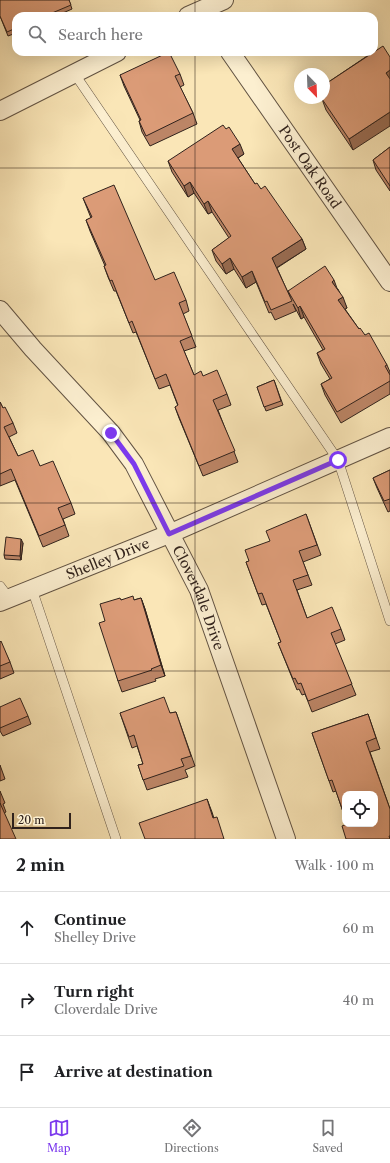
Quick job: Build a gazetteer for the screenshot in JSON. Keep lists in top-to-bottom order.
{
  "streets": {
    "street": ["Post Oak Road", "Shelley Drive", "Cloverdale Drive"]
  },
  "crossings": [
    ["Shelley Drive", "Cloverdale Drive"]
  ],
  "scale_bar": "20 m",
  "north": "bottom right",
  "page": {
    "search": "Search here",
    "scale": "20 m",
    "heading": ["2 min", "Walk · 100 m"],
    "list": [
      ["Continue", "Shelley Drive", "60 m"],
      ["Turn right", "Cloverdale Drive", "40 m"],
      "Arrive at destination"
    ],
    "nav": ["Map", "Directions", "Saved"]
  }
}
